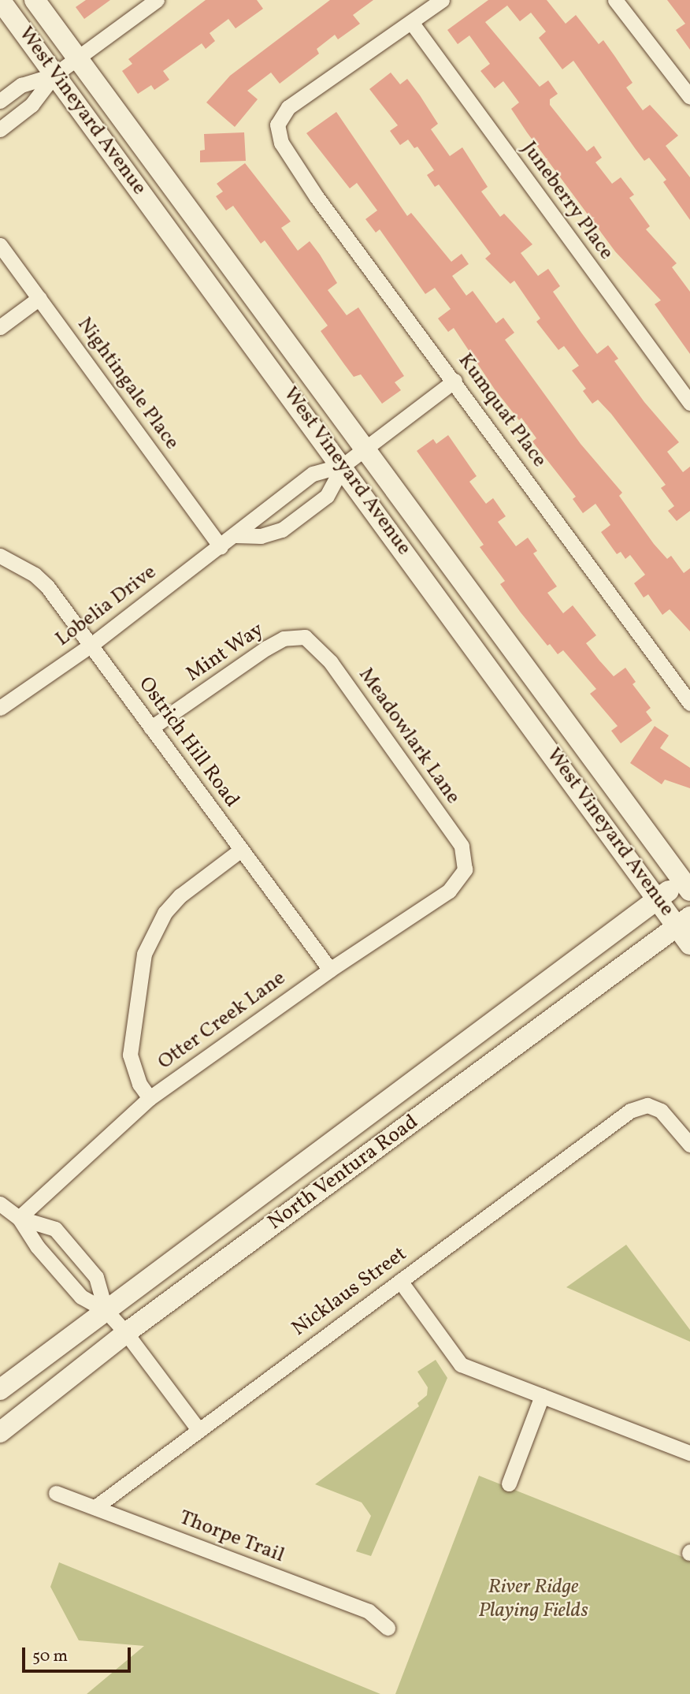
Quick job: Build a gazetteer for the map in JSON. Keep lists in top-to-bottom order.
{
  "streets": {
    "main road": ["West Vineyard Avenue", "North Ventura Road"],
    "street": [
      "Juneberry Place",
      "Nightingale Place",
      "Kumquat Place",
      "Lobelia Drive",
      "Mint Way",
      "Meadowlark Lane",
      "Ostrich Hill Road",
      "Otter Creek Lane",
      "Nicklaus Street",
      "Thorpe Trail"
    ]
  },
  "crossings": [
    ["West Vineyard Avenue", "Lobelia Drive"],
    ["West Vineyard Avenue", "North Ventura Road"],
    ["Juneberry Place", "Kumquat Place"],
    ["Nightingale Place", "Lobelia Drive"],
    ["Kumquat Place", "Lobelia Drive"],
    ["Lobelia Drive", "Ostrich Hill Road"],
    ["Mint Way", "Meadowlark Lane"],
    ["Mint Way", "Ostrich Hill Road"],
    ["Meadowlark Lane", "Otter Creek Lane"],
    ["Ostrich Hill Road", "Otter Creek Lane"],
    ["Nicklaus Street", "Thorpe Trail"]
  ],
  "parks": ["River Ridge Playing Fields"],
  "scale_bar": "50 m"
}
